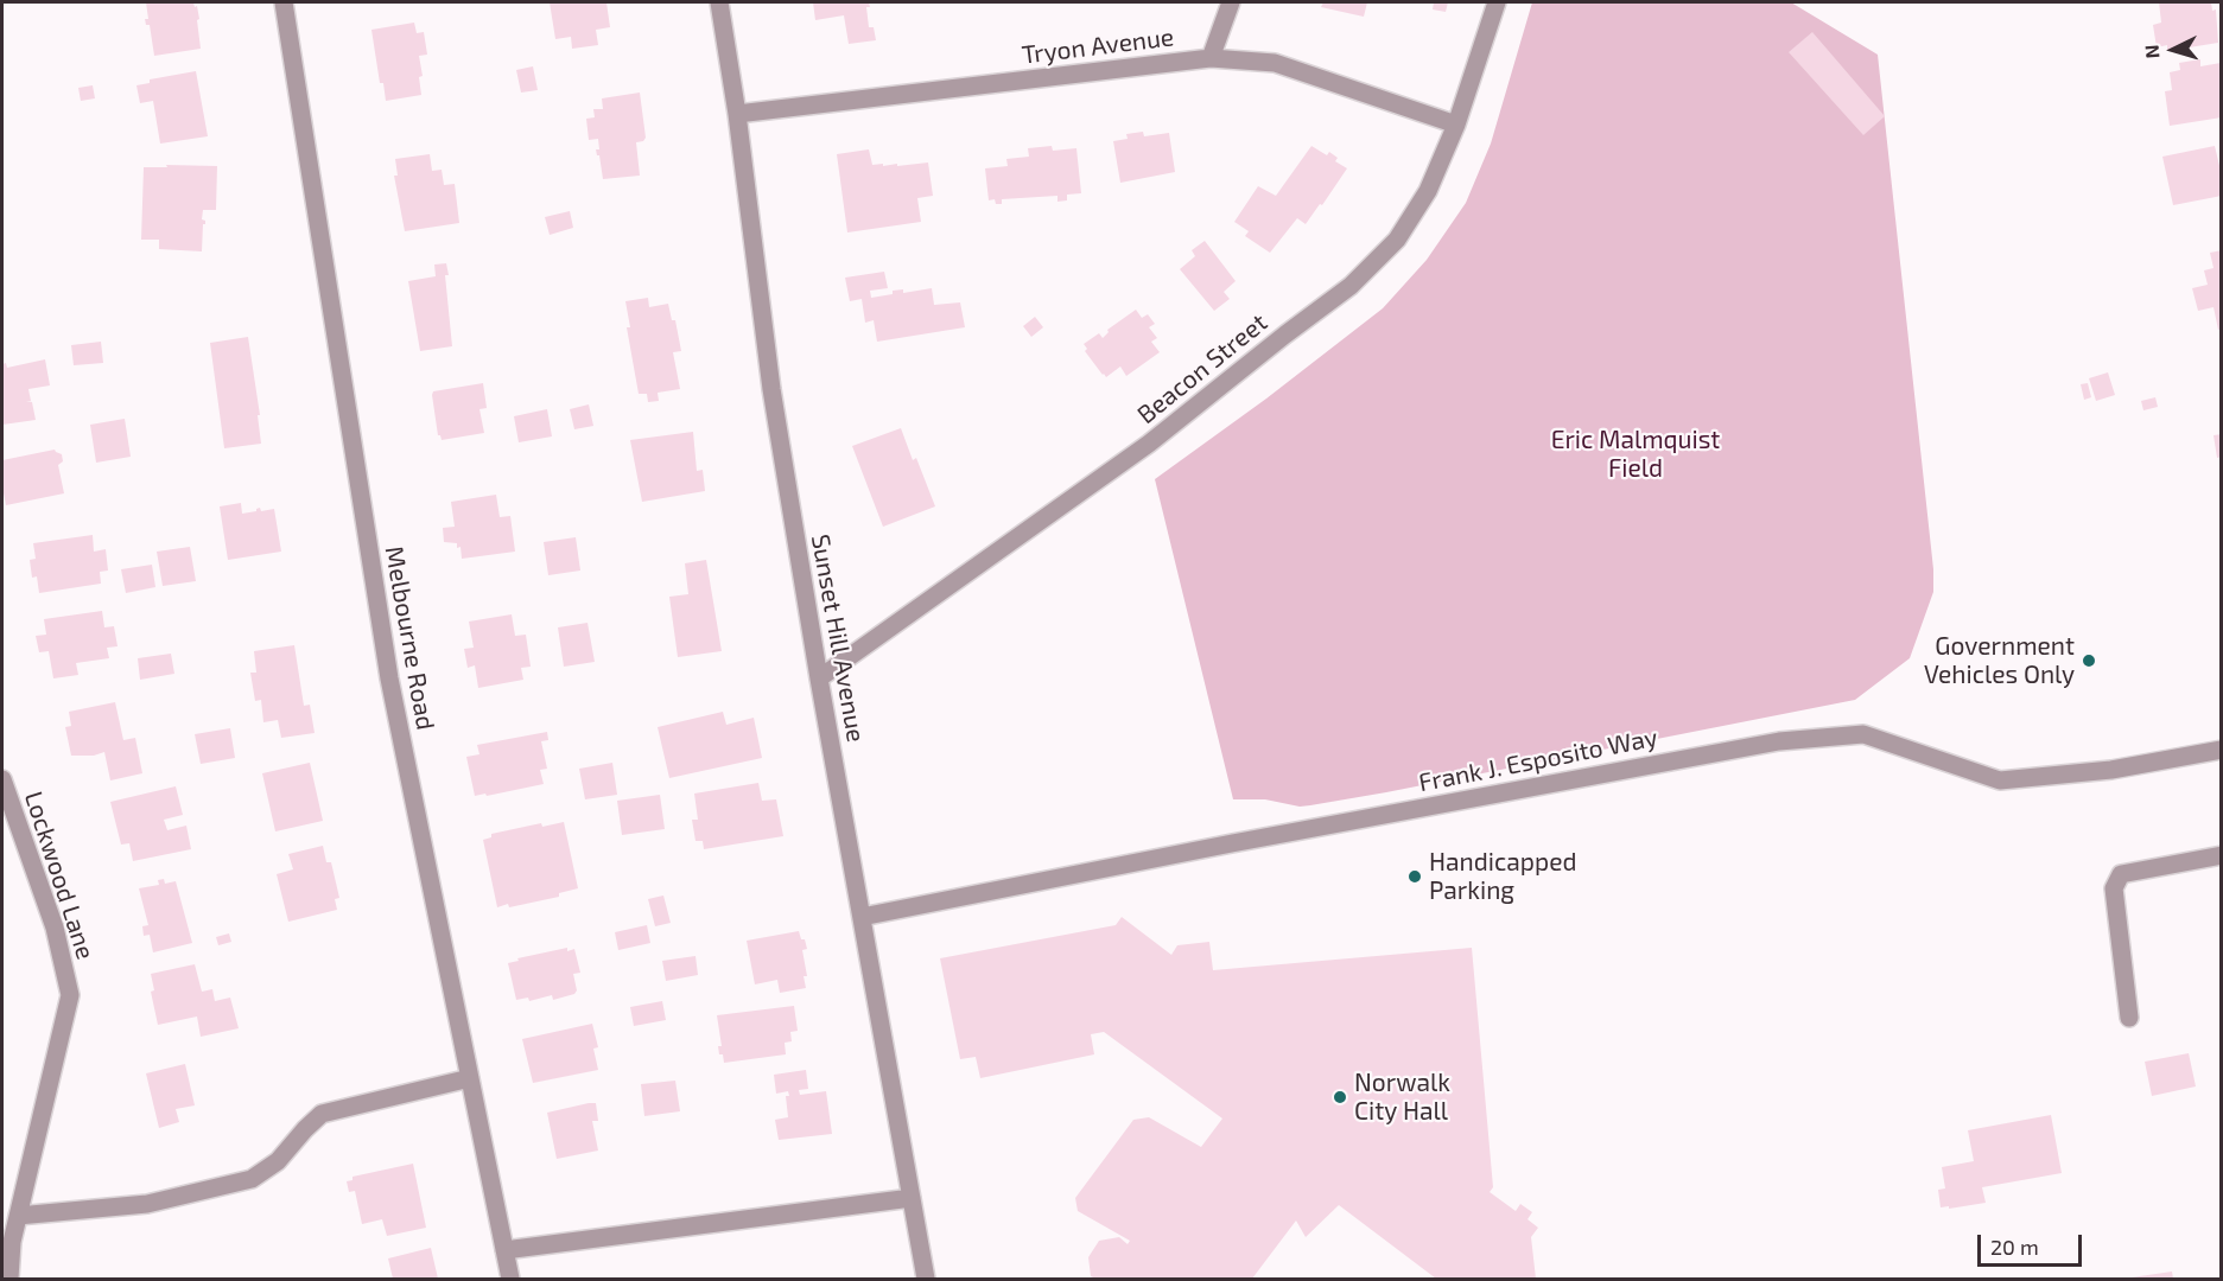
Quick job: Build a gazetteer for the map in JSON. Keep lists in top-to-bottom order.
{
  "streets": {
    "street": [
      "Tryon Avenue",
      "Beacon Street",
      "Melbourne Road",
      "Sunset Hill Avenue",
      "Frank J. Esposito Way",
      "Lockwood Lane"
    ]
  },
  "crossings": [
    ["Tryon Avenue", "Beacon Street"],
    ["Tryon Avenue", "Sunset Hill Avenue"],
    ["Beacon Street", "Sunset Hill Avenue"],
    ["Sunset Hill Avenue", "Frank J. Esposito Way"]
  ],
  "parks": ["Eric Malmquist Field"],
  "places": ["Government Vehicles Only", "Handicapped Parking", "Norwalk City Hall"],
  "scale_bar": "20 m",
  "north": "left"
}
